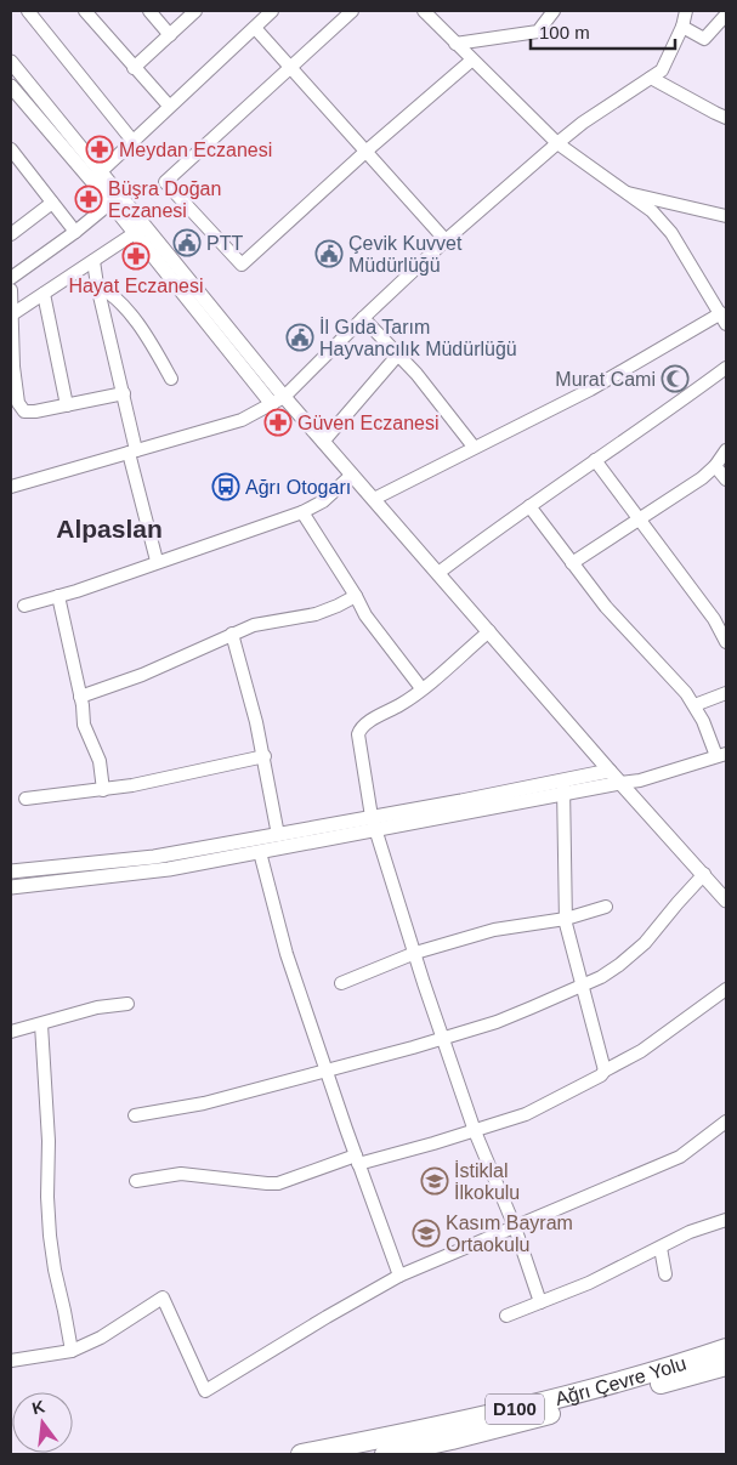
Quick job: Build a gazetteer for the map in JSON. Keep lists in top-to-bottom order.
{
  "streets": {
    "highway": ["Ağrı Çevre Yolu", "D100"]
  },
  "districts": ["Alpaslan"],
  "places": {
    "pharmacy": [
      "Meydan Eczanesi",
      "Büşra Doğan Eczanesi",
      "Hayat Eczanesi",
      "Güven Eczanesi"
    ],
    "public building": ["PTT", "Çevik Kuvvet Müdürlüğü", "İl Gıda Tarım Hayvancılık Müdürlüğü"],
    "mosque": ["Murat Cami"],
    "bus stop": ["Ağrı Otogarı"],
    "school or university": ["İstiklal İlkokulu", "Kasım Bayram Ortaokulu"]
  },
  "scale_bar": "100 m",
  "north": "top"
}
